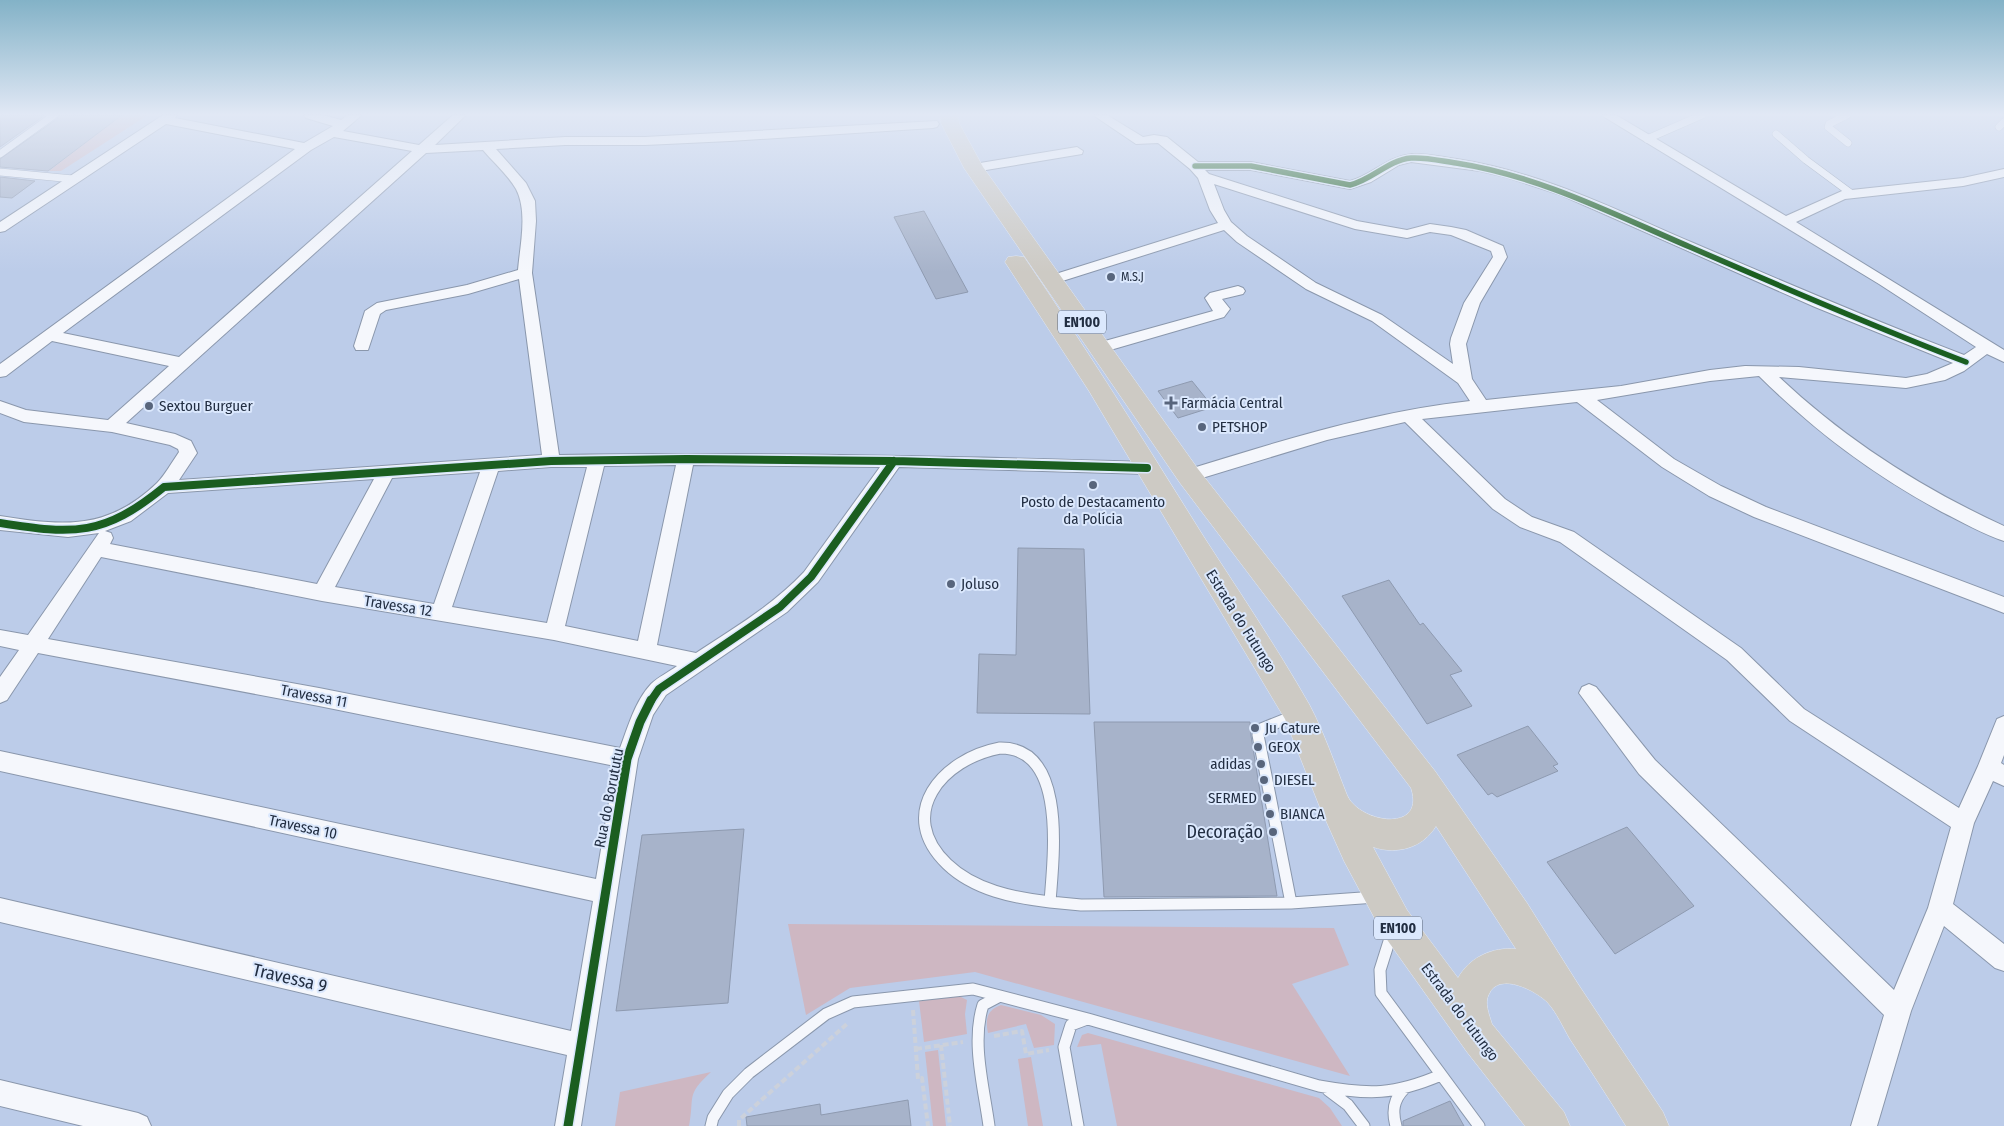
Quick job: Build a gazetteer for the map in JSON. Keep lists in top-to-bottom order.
{
  "streets": {
    "highway": ["EN100", "Estrada do Futungo"],
    "street": [
      "Travessa 12",
      "Travessa 11",
      "Rua do Borututu",
      "Travessa 10",
      "Travessa 9"
    ]
  },
  "crossings": [
    ["Travessa 12", "Rua do Borututu"],
    ["Travessa 11", "Rua do Borututu"],
    ["Rua do Borututu", "Travessa 10"],
    ["Rua do Borututu", "Travessa 9"]
  ],
  "places": {
    "other": [
      "M.S.J",
      "Sextou Burguer",
      "PETSHOP",
      "Posto de Destacamento da Polícia",
      "Joluso",
      "Ju Cature",
      "GEOX",
      "adidas",
      "DIESEL",
      "SERMED",
      "BIANCA",
      "Decoração"
    ],
    "health": ["Farmácia Central"]
  }
}
